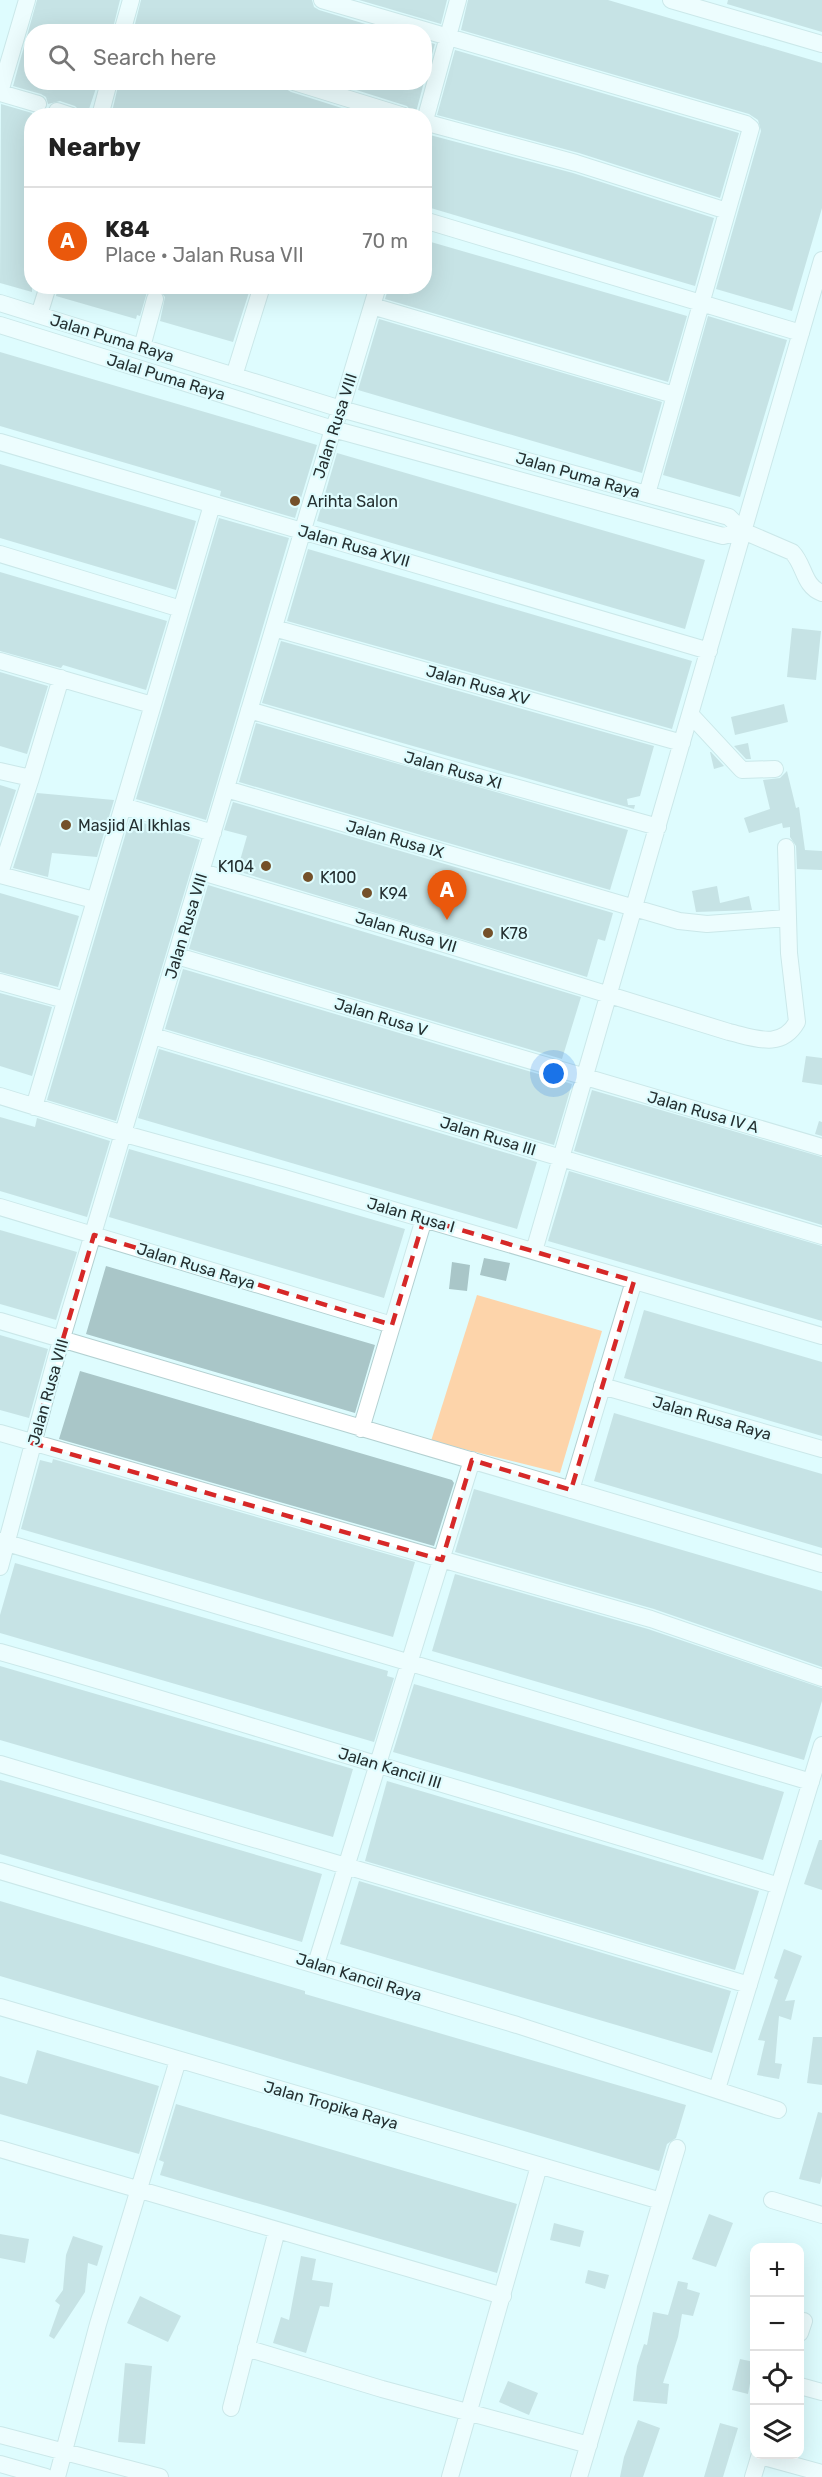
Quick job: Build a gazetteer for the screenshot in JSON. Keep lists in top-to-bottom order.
{
  "streets": {
    "street": [
      "Jalan Puma Raya",
      "Jalal Puma Raya",
      "Jalan Rusa VIII",
      "Jalan Rusa XVII",
      "Jalan Rusa XV",
      "Jalan Rusa XI",
      "Jalan Rusa IX",
      "Jalan Rusa VII",
      "Jalan Rusa V",
      "Jalan Rusa IV A",
      "Jalan Rusa III",
      "Jalan Rusa I",
      "Jalan Rusa Raya",
      "Jalan Kancil III",
      "Jalan Kancil Raya",
      "Jalan Tropika Raya"
    ]
  },
  "crossings": [
    ["Jalan Puma Raya", "Jalal Puma Raya"],
    ["Jalan Puma Raya", "Jalan Rusa VIII"],
    ["Jalal Puma Raya", "Jalan Rusa VIII"],
    ["Jalan Rusa VIII", "Jalan Rusa XVII"],
    ["Jalan Rusa VIII", "Jalan Rusa XV"],
    ["Jalan Rusa VIII", "Jalan Rusa XI"],
    ["Jalan Rusa VIII", "Jalan Rusa IX"],
    ["Jalan Rusa VIII", "Jalan Rusa VII"],
    ["Jalan Rusa VIII", "Jalan Rusa V"],
    ["Jalan Rusa VIII", "Jalan Rusa III"],
    ["Jalan Rusa VIII", "Jalan Rusa I"],
    ["Jalan Rusa VIII", "Jalan Rusa Raya"],
    ["Jalan Rusa IX", "Jalan Rusa VII"],
    ["Jalan Rusa V", "Jalan Rusa IV A"]
  ],
  "places": [
    "Arihta Salon",
    "Masjid Al Ikhlas",
    "K104",
    "K100",
    "K94",
    "K78"
  ],
  "page": {
    "search": "Search here",
    "heading": "Nearby",
    "list": [
      {
        "mark": "A",
        "name": "K84",
        "note": "Place · Jalan Rusa VII",
        "value": "70 m"
      }
    ],
    "pins": "A",
    "map_buttons": ["+", "−"]
  }
}
